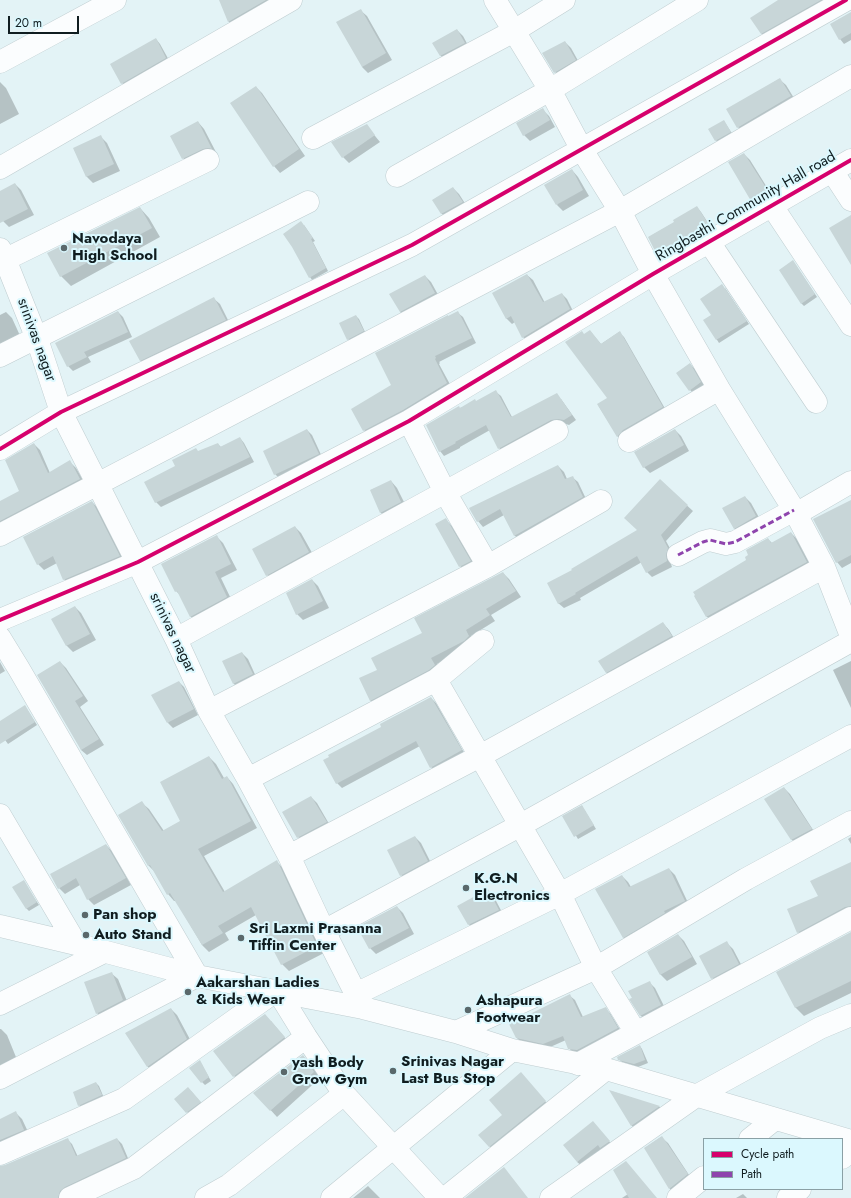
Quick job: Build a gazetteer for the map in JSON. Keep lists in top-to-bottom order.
{
  "streets": {
    "street": ["Ringbasthi Community Hall road", "srinivas nagar"]
  },
  "crossings": [
    ["Ringbasthi Community Hall road", "srinivas nagar"]
  ],
  "places": [
    "Navodaya High School",
    "K.G.N Electronics",
    "Pan shop",
    "Auto Stand",
    "Sri Laxmi Prasanna Tiffin Center",
    "Aakarshan Ladies & Kids Wear",
    "Ashapura Footwear",
    "Srinivas Nagar Last Bus Stop",
    "yash Body Grow Gym"
  ],
  "legend": ["Cycle path", "Path"],
  "scale_bar": "20 m"
}
